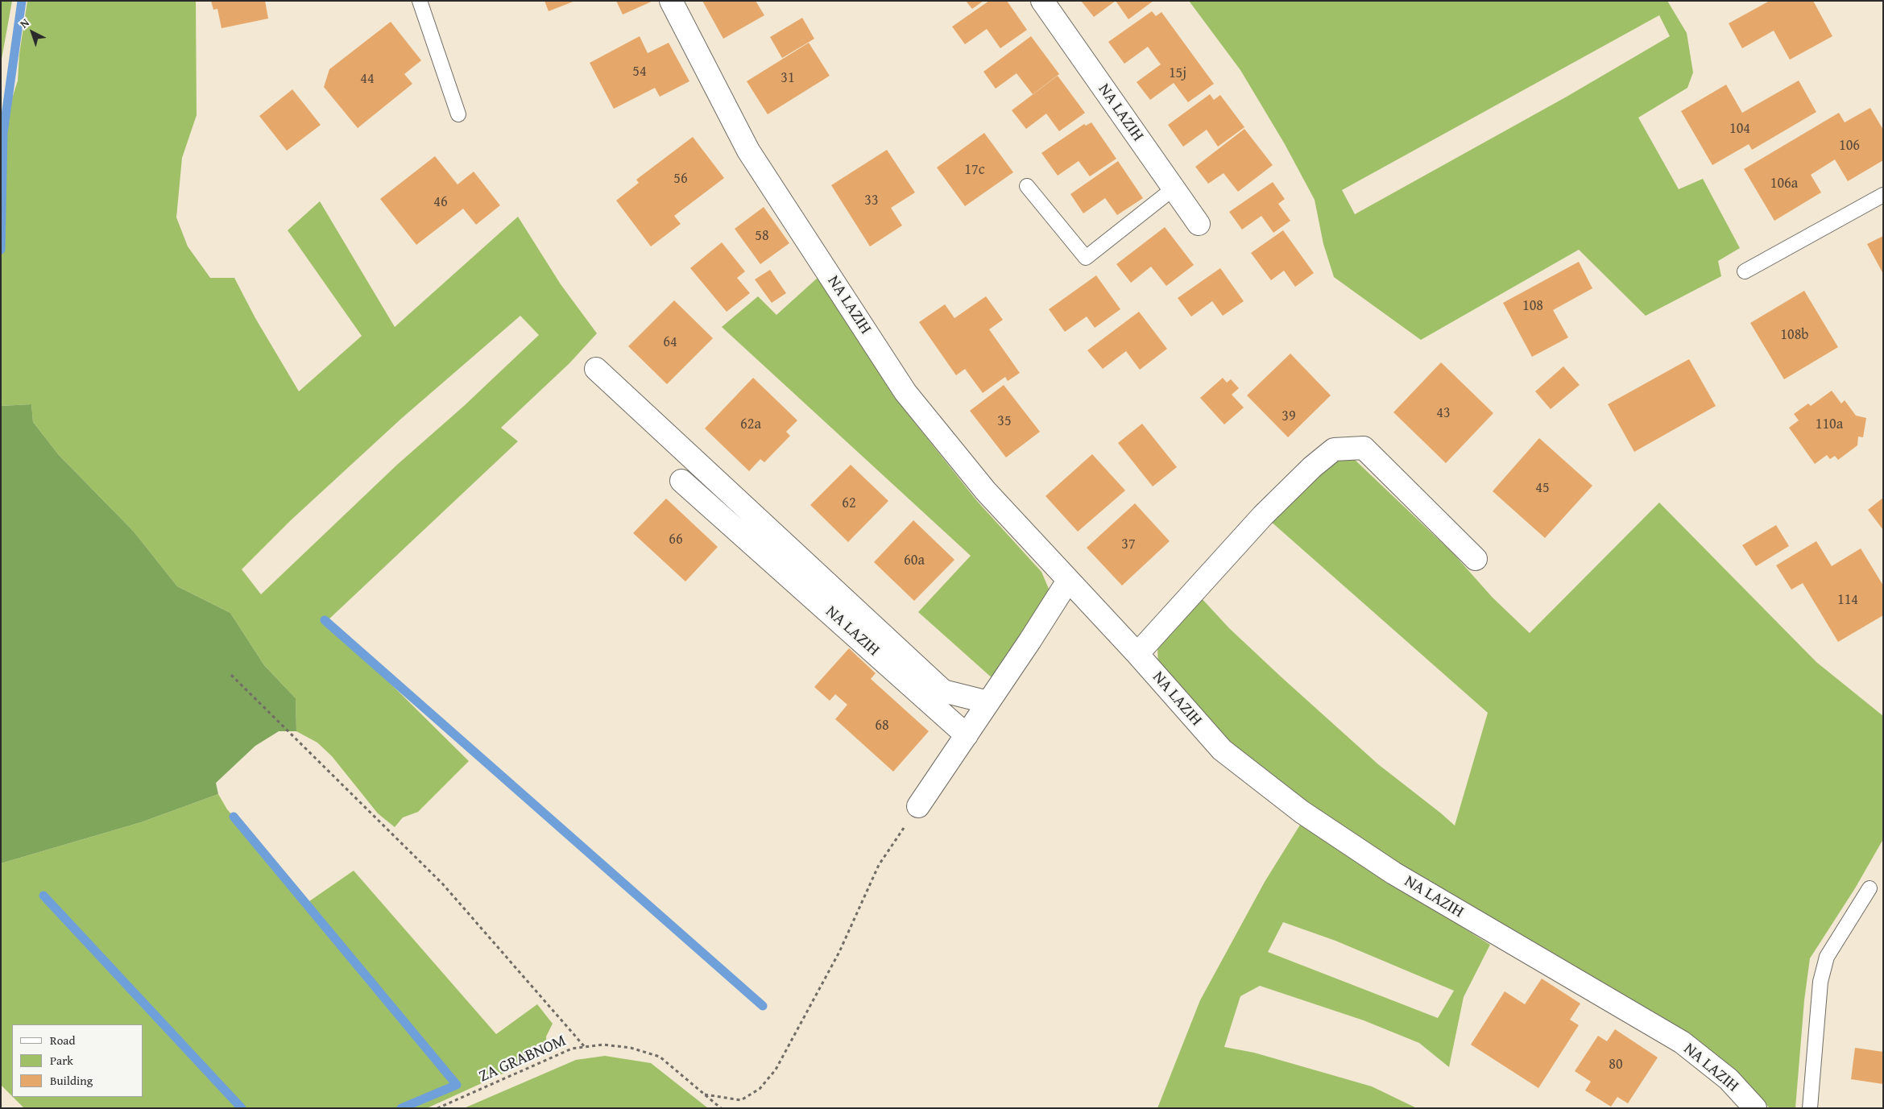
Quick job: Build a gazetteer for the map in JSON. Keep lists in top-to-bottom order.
{
  "streets": {
    "street": ["NA LAZIH"],
    "path": ["ZA GRABNOM"]
  },
  "house_numbers": [
    "54",
    "15j",
    "31",
    "44",
    "104",
    "106",
    "17c",
    "56",
    "106a",
    "33",
    "46",
    "58",
    "108",
    "108b",
    "64",
    "43",
    "39",
    "35",
    "62a",
    "110a",
    "45",
    "62",
    "66",
    "37",
    "60a",
    "114",
    "68",
    "80"
  ],
  "legend": ["Road", "Park", "Building"],
  "north": "top left"
}
